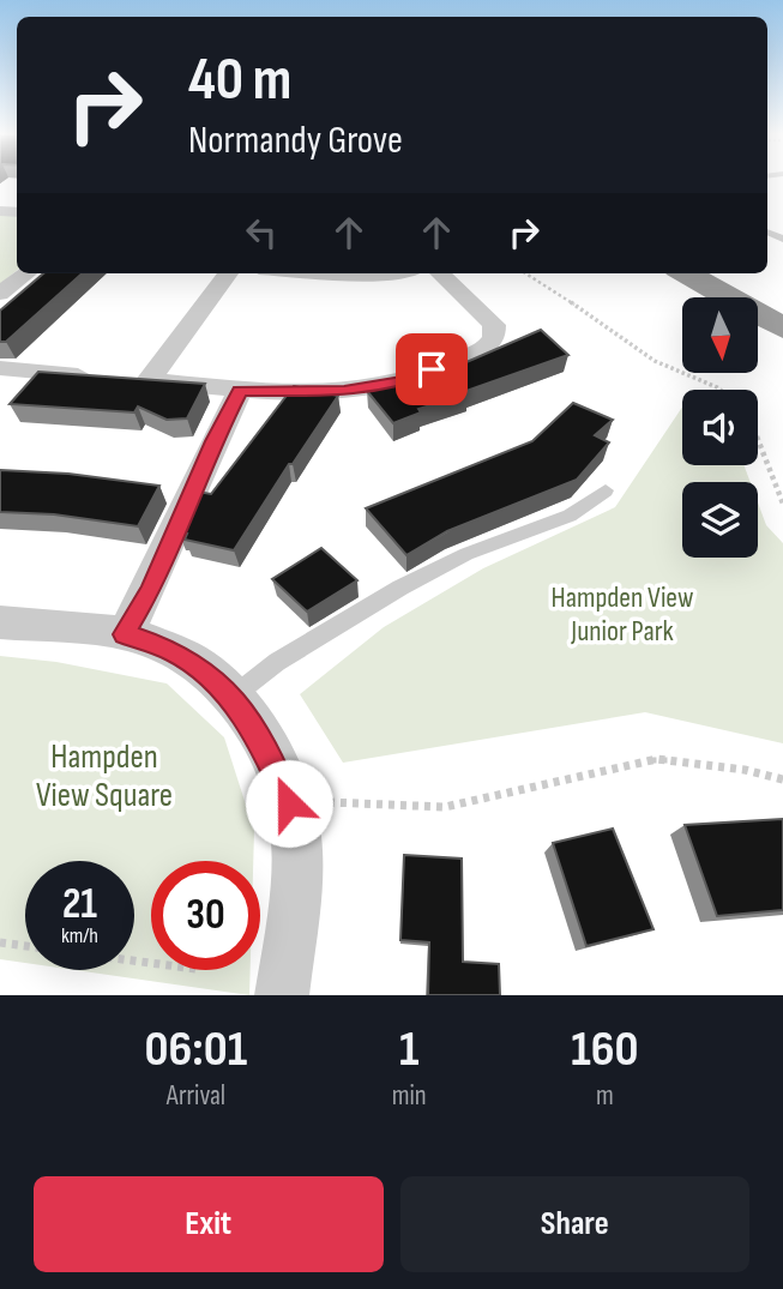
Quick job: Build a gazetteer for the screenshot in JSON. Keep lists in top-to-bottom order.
{
  "parks": ["Hampden View Junior Park", "Hampden View Square"],
  "north": "bottom",
  "page": {
    "turn": ["40 m", "Normandy Grove"],
    "speed": "21 km/h",
    "limit": "30",
    "eta": [
      "06:01",
      "Arrival",
      "1",
      "min",
      "160",
      "m"
    ],
    "buttons": ["Exit", "Share"]
  }
}
